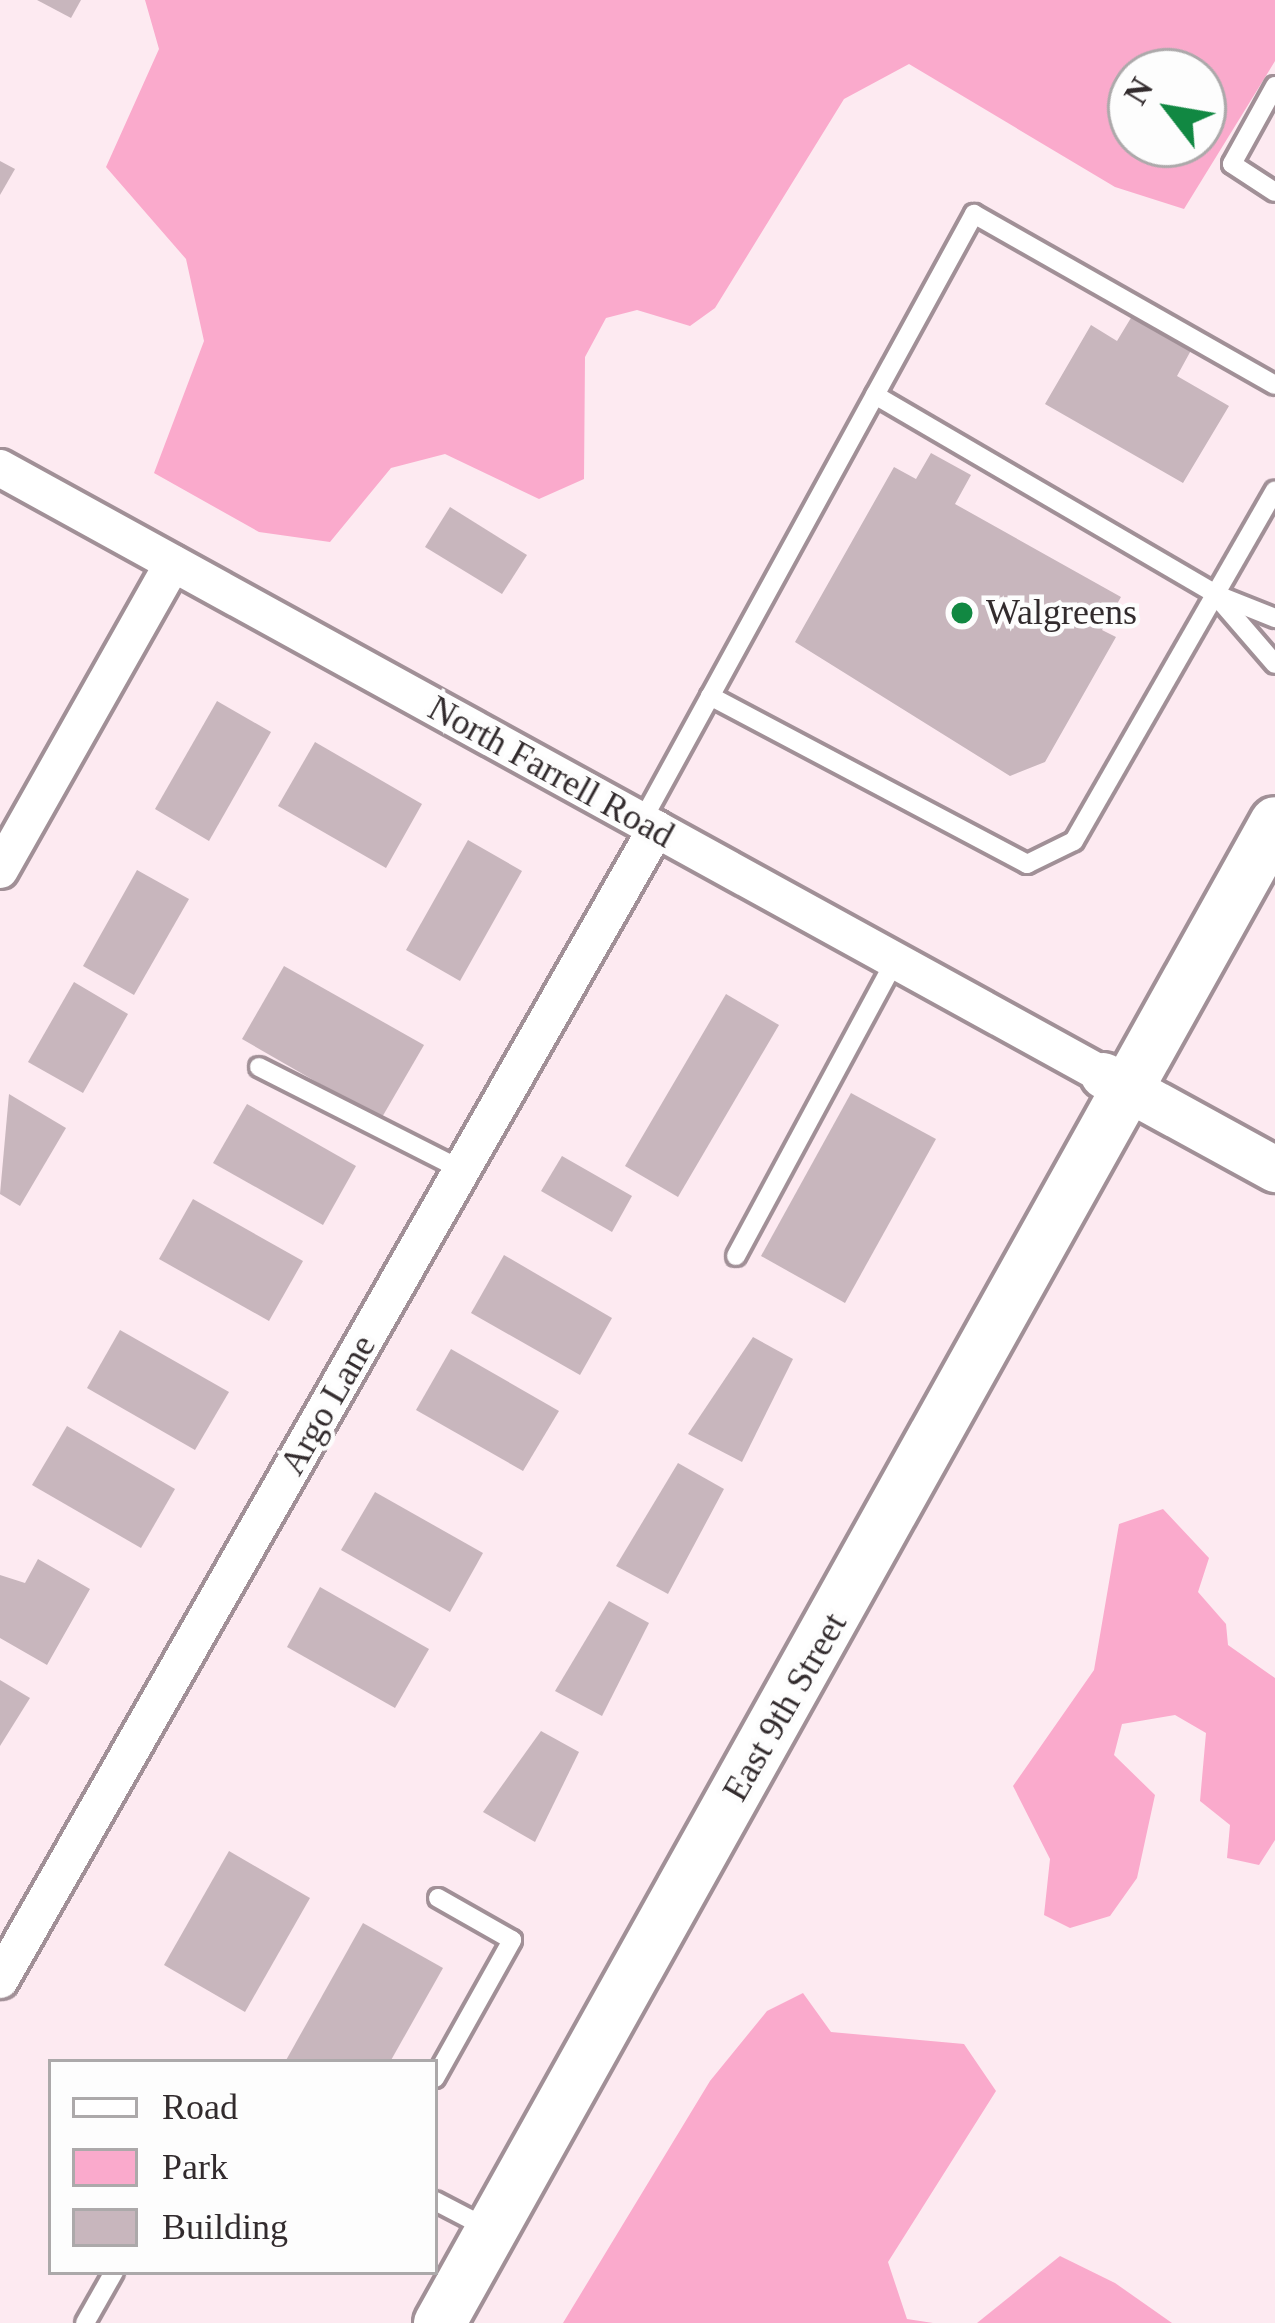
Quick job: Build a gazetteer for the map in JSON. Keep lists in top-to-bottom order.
{
  "streets": {
    "main road": ["East 9th Street"],
    "street": ["North Farrell Road", "Argo Lane"]
  },
  "crossings": [
    ["North Farrell Road", "Argo Lane"],
    ["North Farrell Road", "East 9th Street"]
  ],
  "places": ["Walgreens"],
  "legend": ["Road", "Park", "Building"],
  "north": "top left"
}
